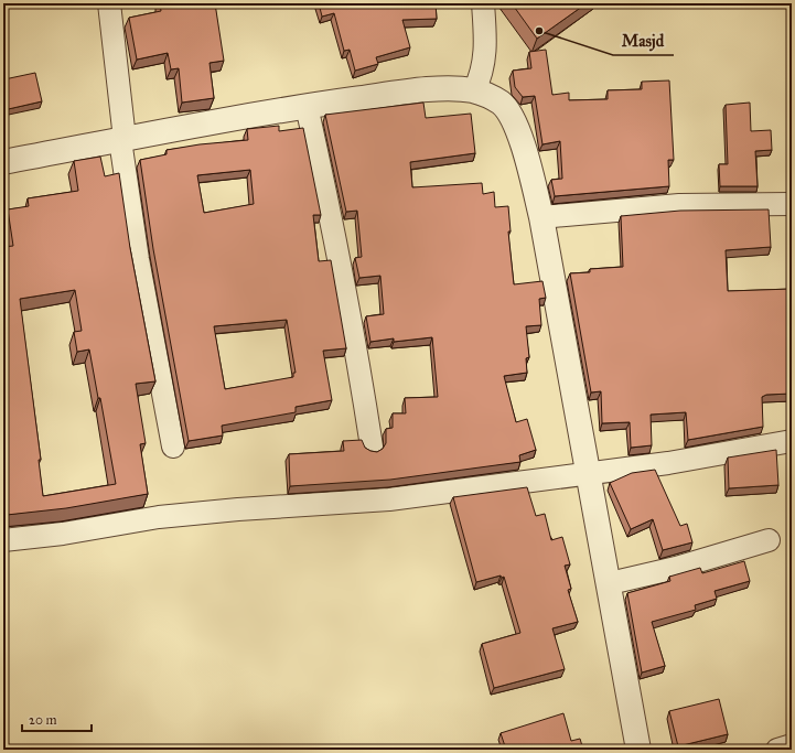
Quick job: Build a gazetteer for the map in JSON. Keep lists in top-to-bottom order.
{
  "places": ["Masjd"],
  "scale_bar": "20 m"
}
